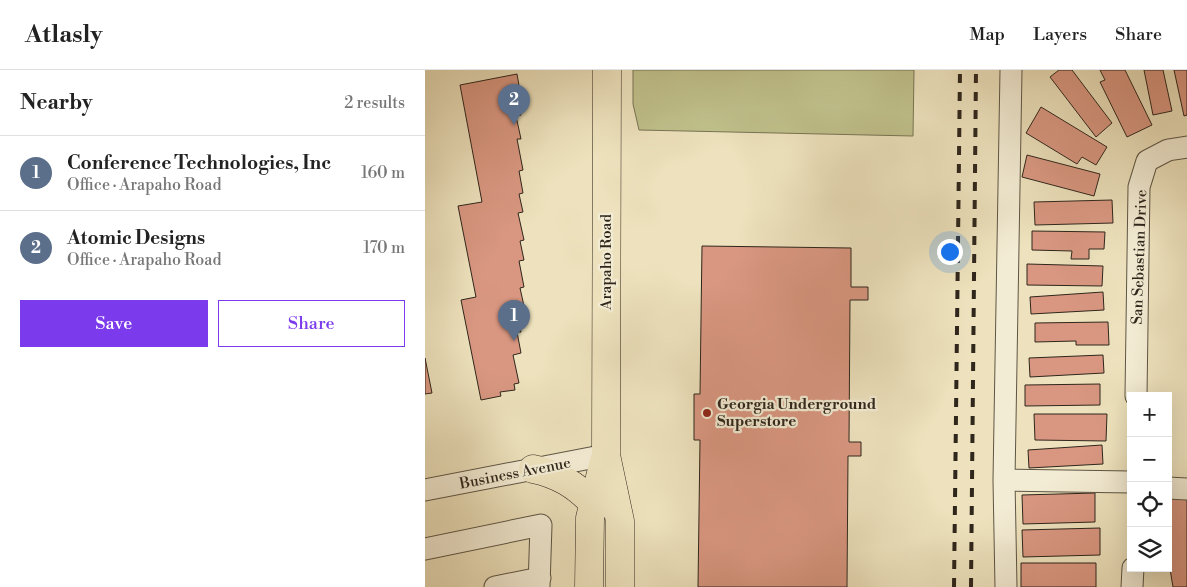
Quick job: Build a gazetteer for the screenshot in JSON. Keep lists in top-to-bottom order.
{
  "streets": {
    "main road": ["Arapaho Road"],
    "street": ["San Sebastian Drive", "Business Avenue"]
  },
  "crossings": [
    ["Arapaho Road", "Business Avenue"]
  ],
  "places": ["Georgia Underground Superstore"],
  "page": {
    "header": "Atlasly",
    "nav": ["Map", "Layers", "Share"],
    "heading": ["Nearby", "2 results"],
    "pins": ["2", "1"],
    "list": [
      {
        "mark": "1",
        "name": "Conference Technologies, Inc",
        "note": "Office · Arapaho Road",
        "value": "160 m"
      },
      {
        "mark": "2",
        "name": "Atomic Designs",
        "note": "Office · Arapaho Road",
        "value": "170 m"
      }
    ],
    "buttons": ["Save", "Share"],
    "map_buttons": ["+", "−"]
  }
}
